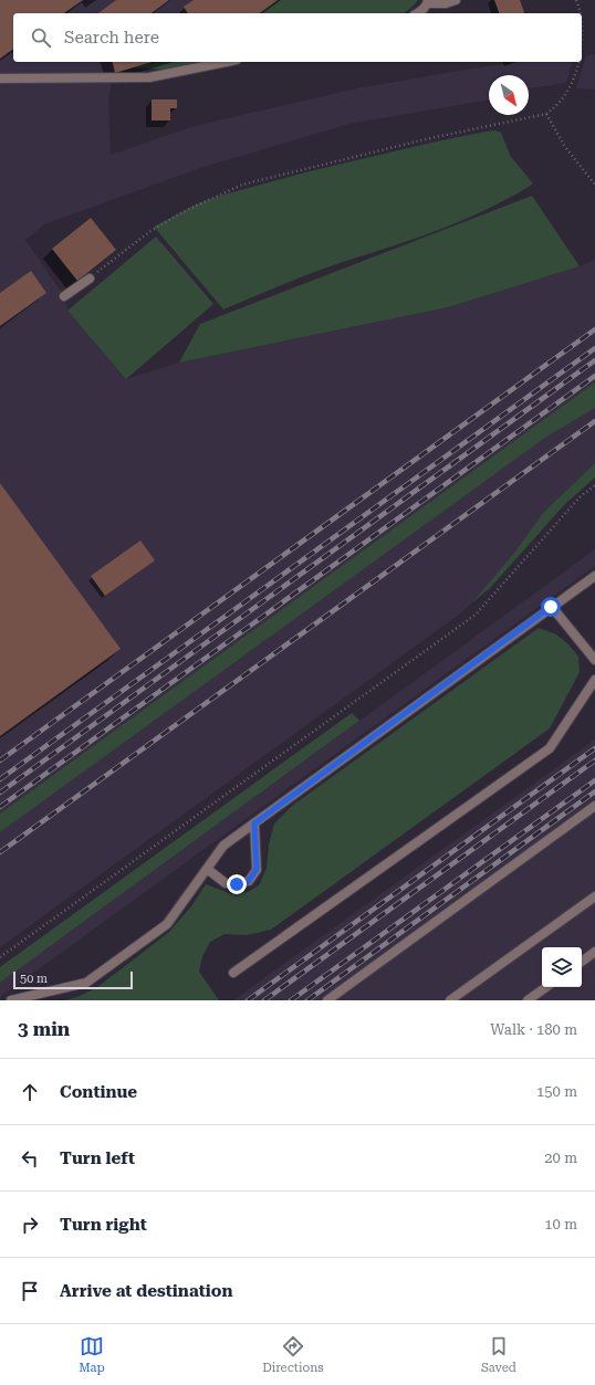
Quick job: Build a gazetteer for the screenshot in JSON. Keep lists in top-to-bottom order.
{
  "scale_bar": "50 m",
  "north": "bottom right",
  "page": {
    "search": "Search here",
    "scale": "50 m",
    "heading": ["3 min", "Walk · 180 m"],
    "list": [
      ["Continue", "150 m"],
      ["Turn left", "20 m"],
      ["Turn right", "10 m"],
      "Arrive at destination"
    ],
    "nav": ["Map", "Directions", "Saved"]
  }
}
